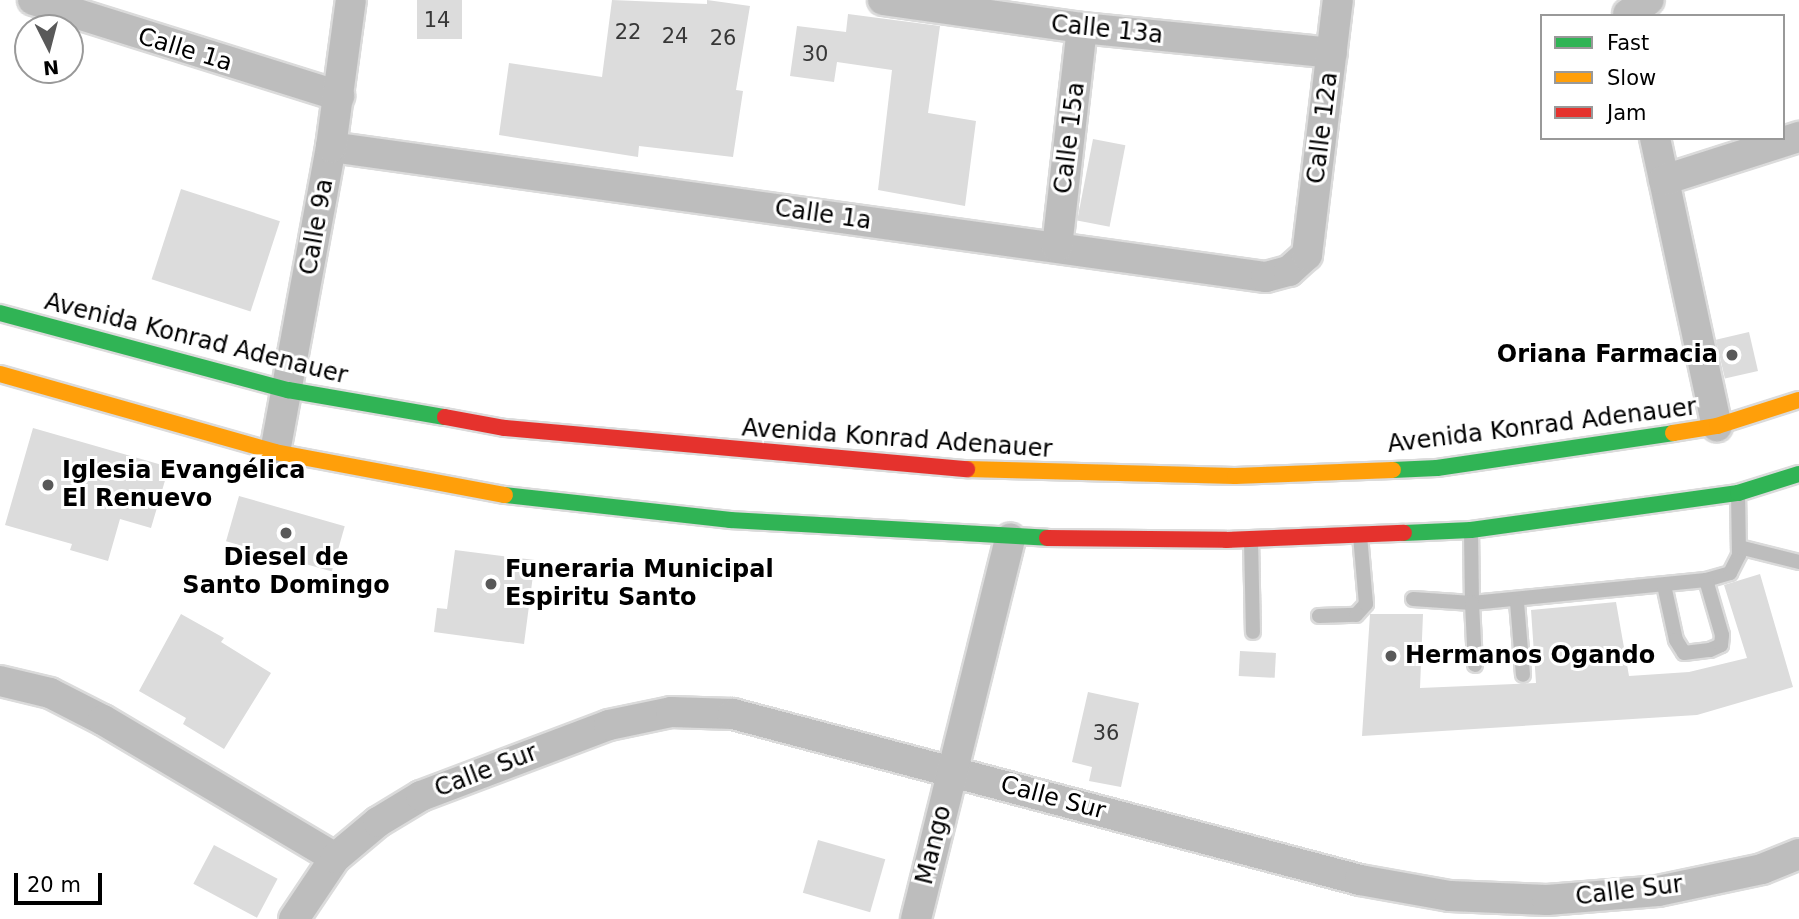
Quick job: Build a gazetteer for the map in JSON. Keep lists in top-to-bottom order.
{
  "streets": {
    "main road": ["Avenida Konrad Adenauer"],
    "street": [
      "Calle 13a",
      "Calle 1a",
      "Calle 12a",
      "Calle 15a",
      "Calle 9a",
      "Calle Sur",
      "Mango"
    ]
  },
  "crossings": [
    ["Calle 13a", "Calle 12a"],
    ["Calle 13a", "Calle 15a"],
    ["Calle 1a", "Calle 12a"],
    ["Calle 1a", "Calle 15a"],
    ["Calle 1a", "Calle 9a"],
    ["Calle 9a", "Avenida Konrad Adenauer"],
    ["Calle Sur", "Mango"]
  ],
  "places": [
    "Oriana Farmacia",
    "Iglesia Evangélica El Renuevo",
    "Diesel de Santo Domingo",
    "Funeraria Municipal Espiritu Santo",
    "Hermanos Ogando"
  ],
  "house_numbers": [
    "14",
    "22",
    "24",
    "26",
    "30",
    "36"
  ],
  "legend": ["Fast", "Slow", "Jam"],
  "scale_bar": "20 m",
  "north": "bottom"
}
